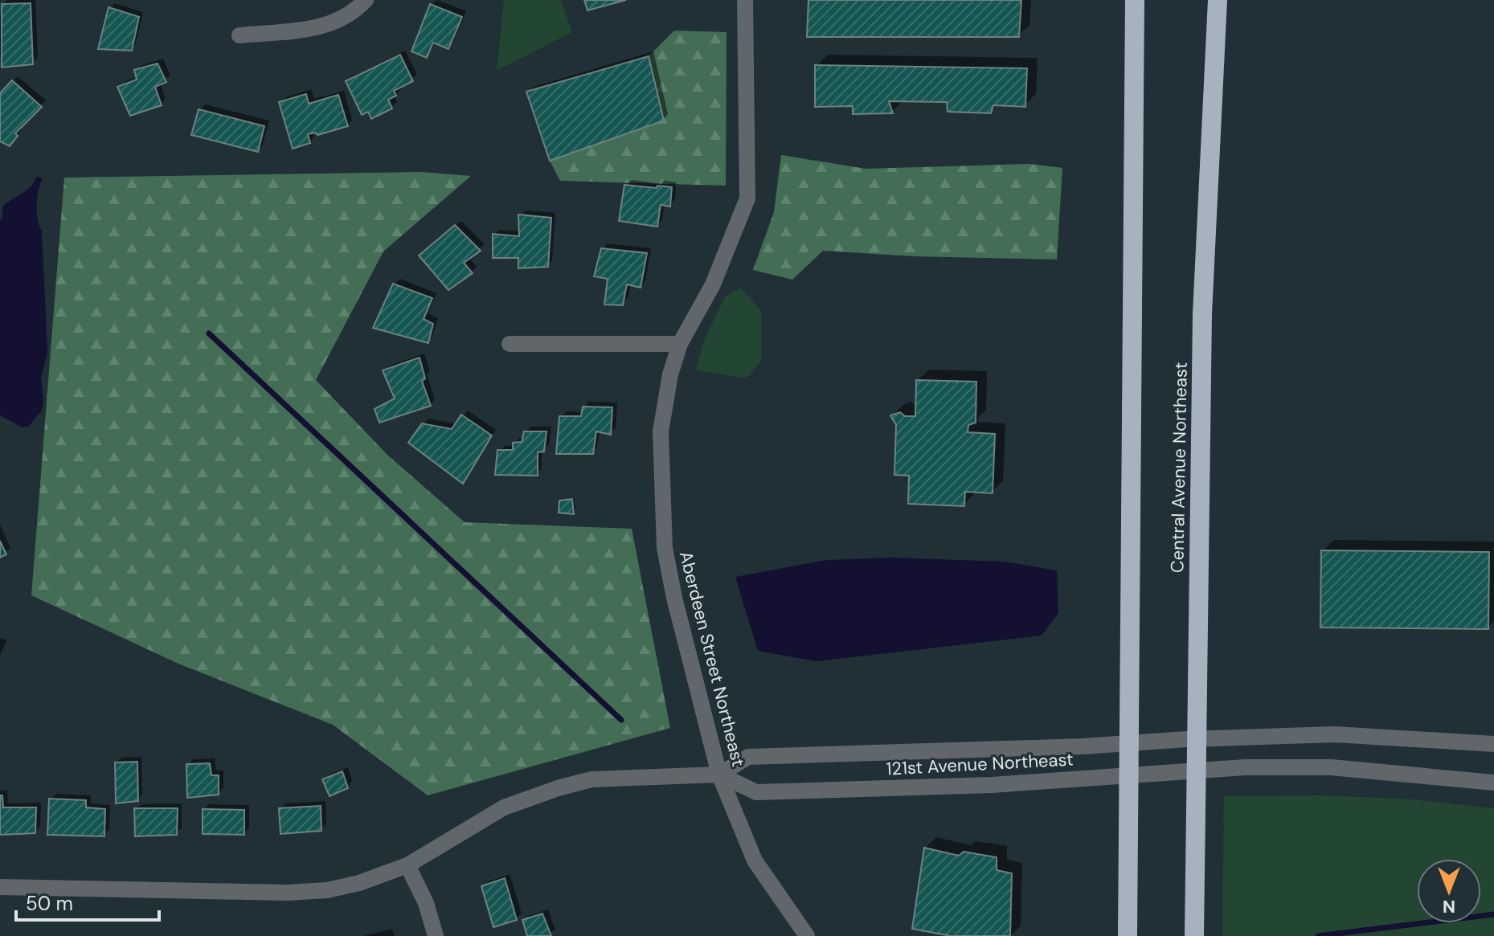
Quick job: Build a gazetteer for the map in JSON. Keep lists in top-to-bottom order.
{
  "streets": {
    "highway": ["Central Avenue Northeast"],
    "street": ["Aberdeen Street Northeast", "121st Avenue Northeast"]
  },
  "crossings": [
    ["Aberdeen Street Northeast", "121st Avenue Northeast"]
  ],
  "scale_bar": "50 m",
  "north": "bottom"
}
